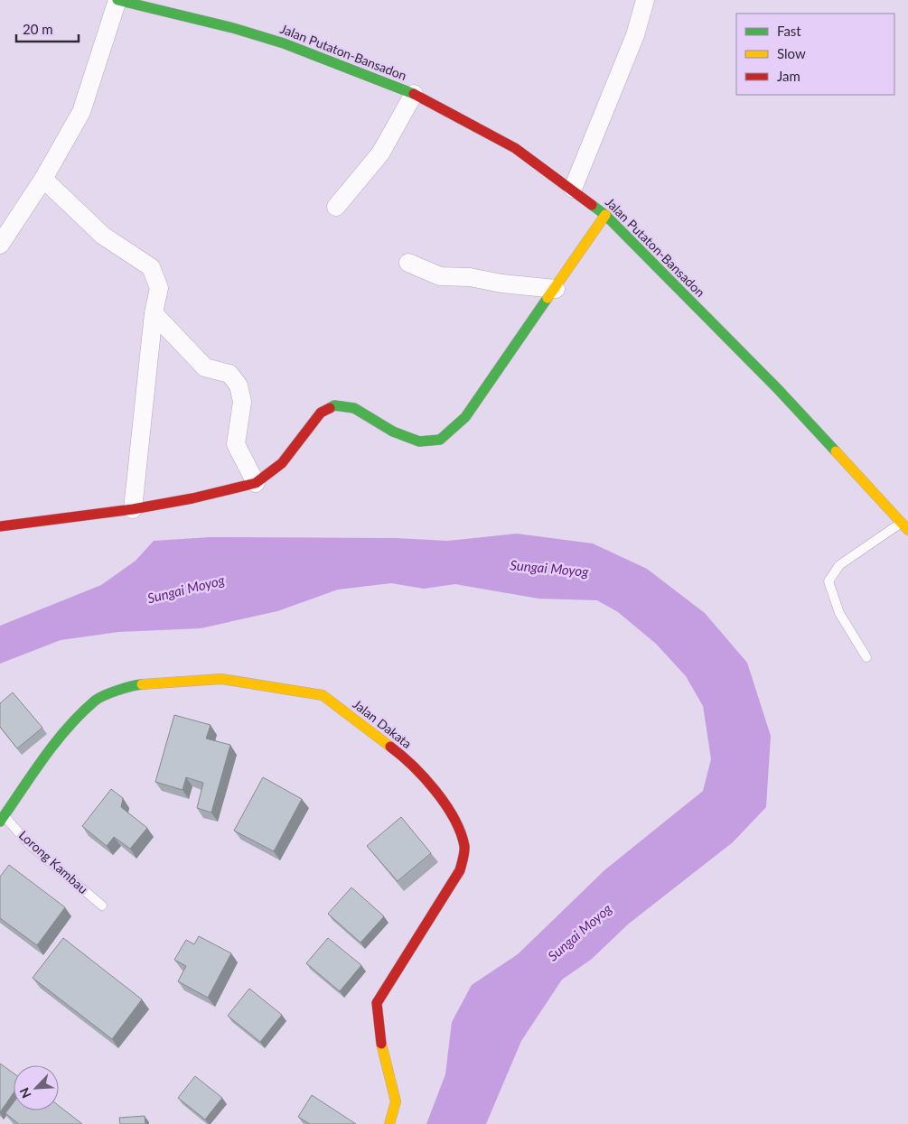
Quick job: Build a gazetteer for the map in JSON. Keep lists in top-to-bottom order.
{
  "streets": {
    "street": ["Jalan Putaton-Bansadon", "Jalan Dakata"],
    "lane": ["Lorong Kambau"]
  },
  "crossings": [
    ["Jalan Dakata", "Lorong Kambau"]
  ],
  "water": ["Sungai Moyog"],
  "legend": ["Fast", "Slow", "Jam"],
  "scale_bar": "20 m",
  "north": "bottom left"
}
